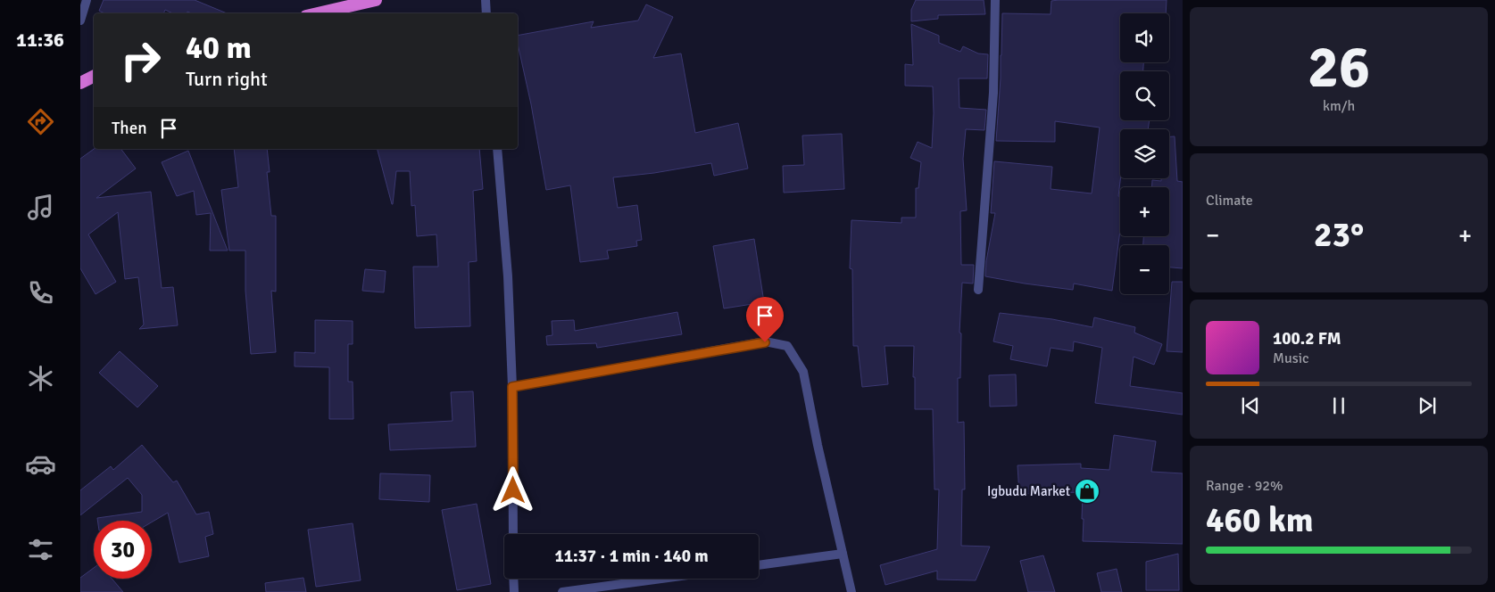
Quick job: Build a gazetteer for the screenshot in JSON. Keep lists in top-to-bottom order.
{
  "places": {
    "shop": ["Igbudu Market"]
  },
  "page": {
    "tabs": "11:36",
    "tile": [
      ["26", "km/h"],
      "Climate",
      ["Range · 92%", "460 km"]
    ],
    "map_buttons": ["+", "−"],
    "turn": ["40 m", "Turn right"],
    "then": "Then",
    "heat": ["−", "23°", "+"],
    "song": ["100.2 FM", "Music"],
    "limit": "30",
    "trip": "11:37 · 1 min · 140 m"
  }
}
